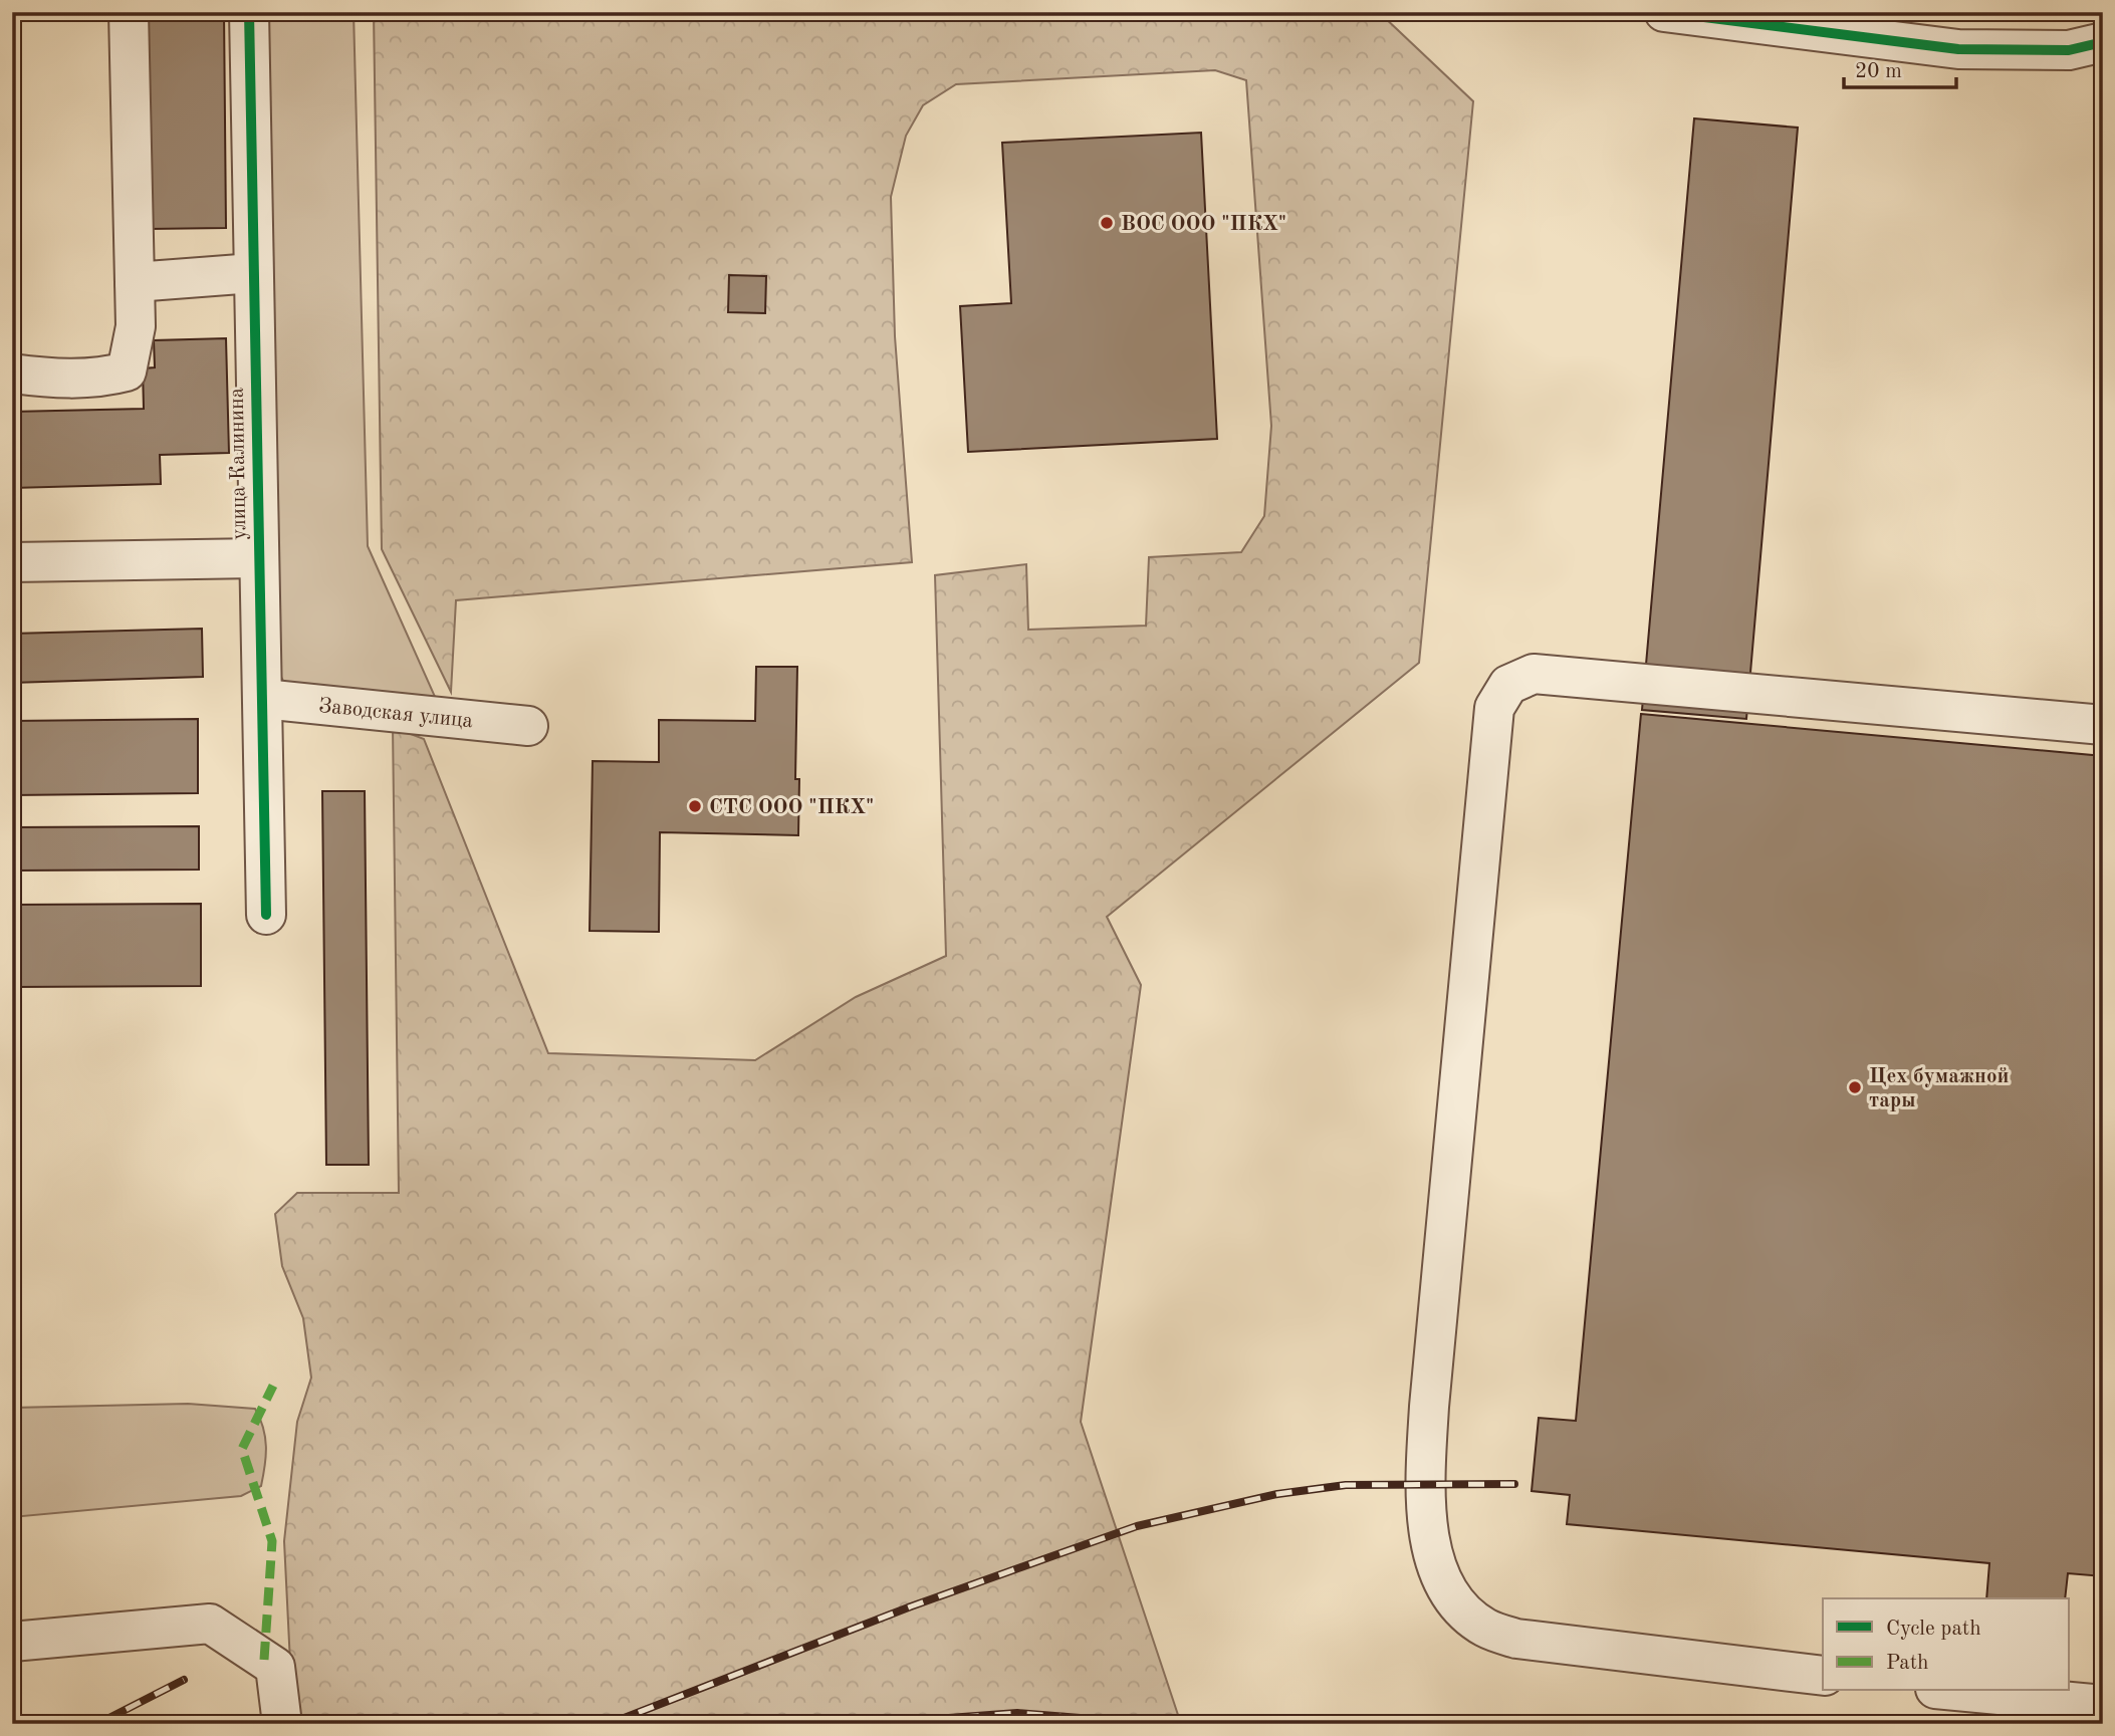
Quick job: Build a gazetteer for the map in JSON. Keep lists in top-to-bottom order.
{
  "streets": {
    "street": ["улица Калинина", "Заводская улица"]
  },
  "crossings": [
    ["улица Калинина", "Заводская улица"]
  ],
  "places": ["ВОС ООО \"ПКХ\"", "СТС ООО \"ПКХ\"", "Цех бумажной тары"],
  "legend": ["Cycle path", "Path"],
  "scale_bar": "20 m"
}
